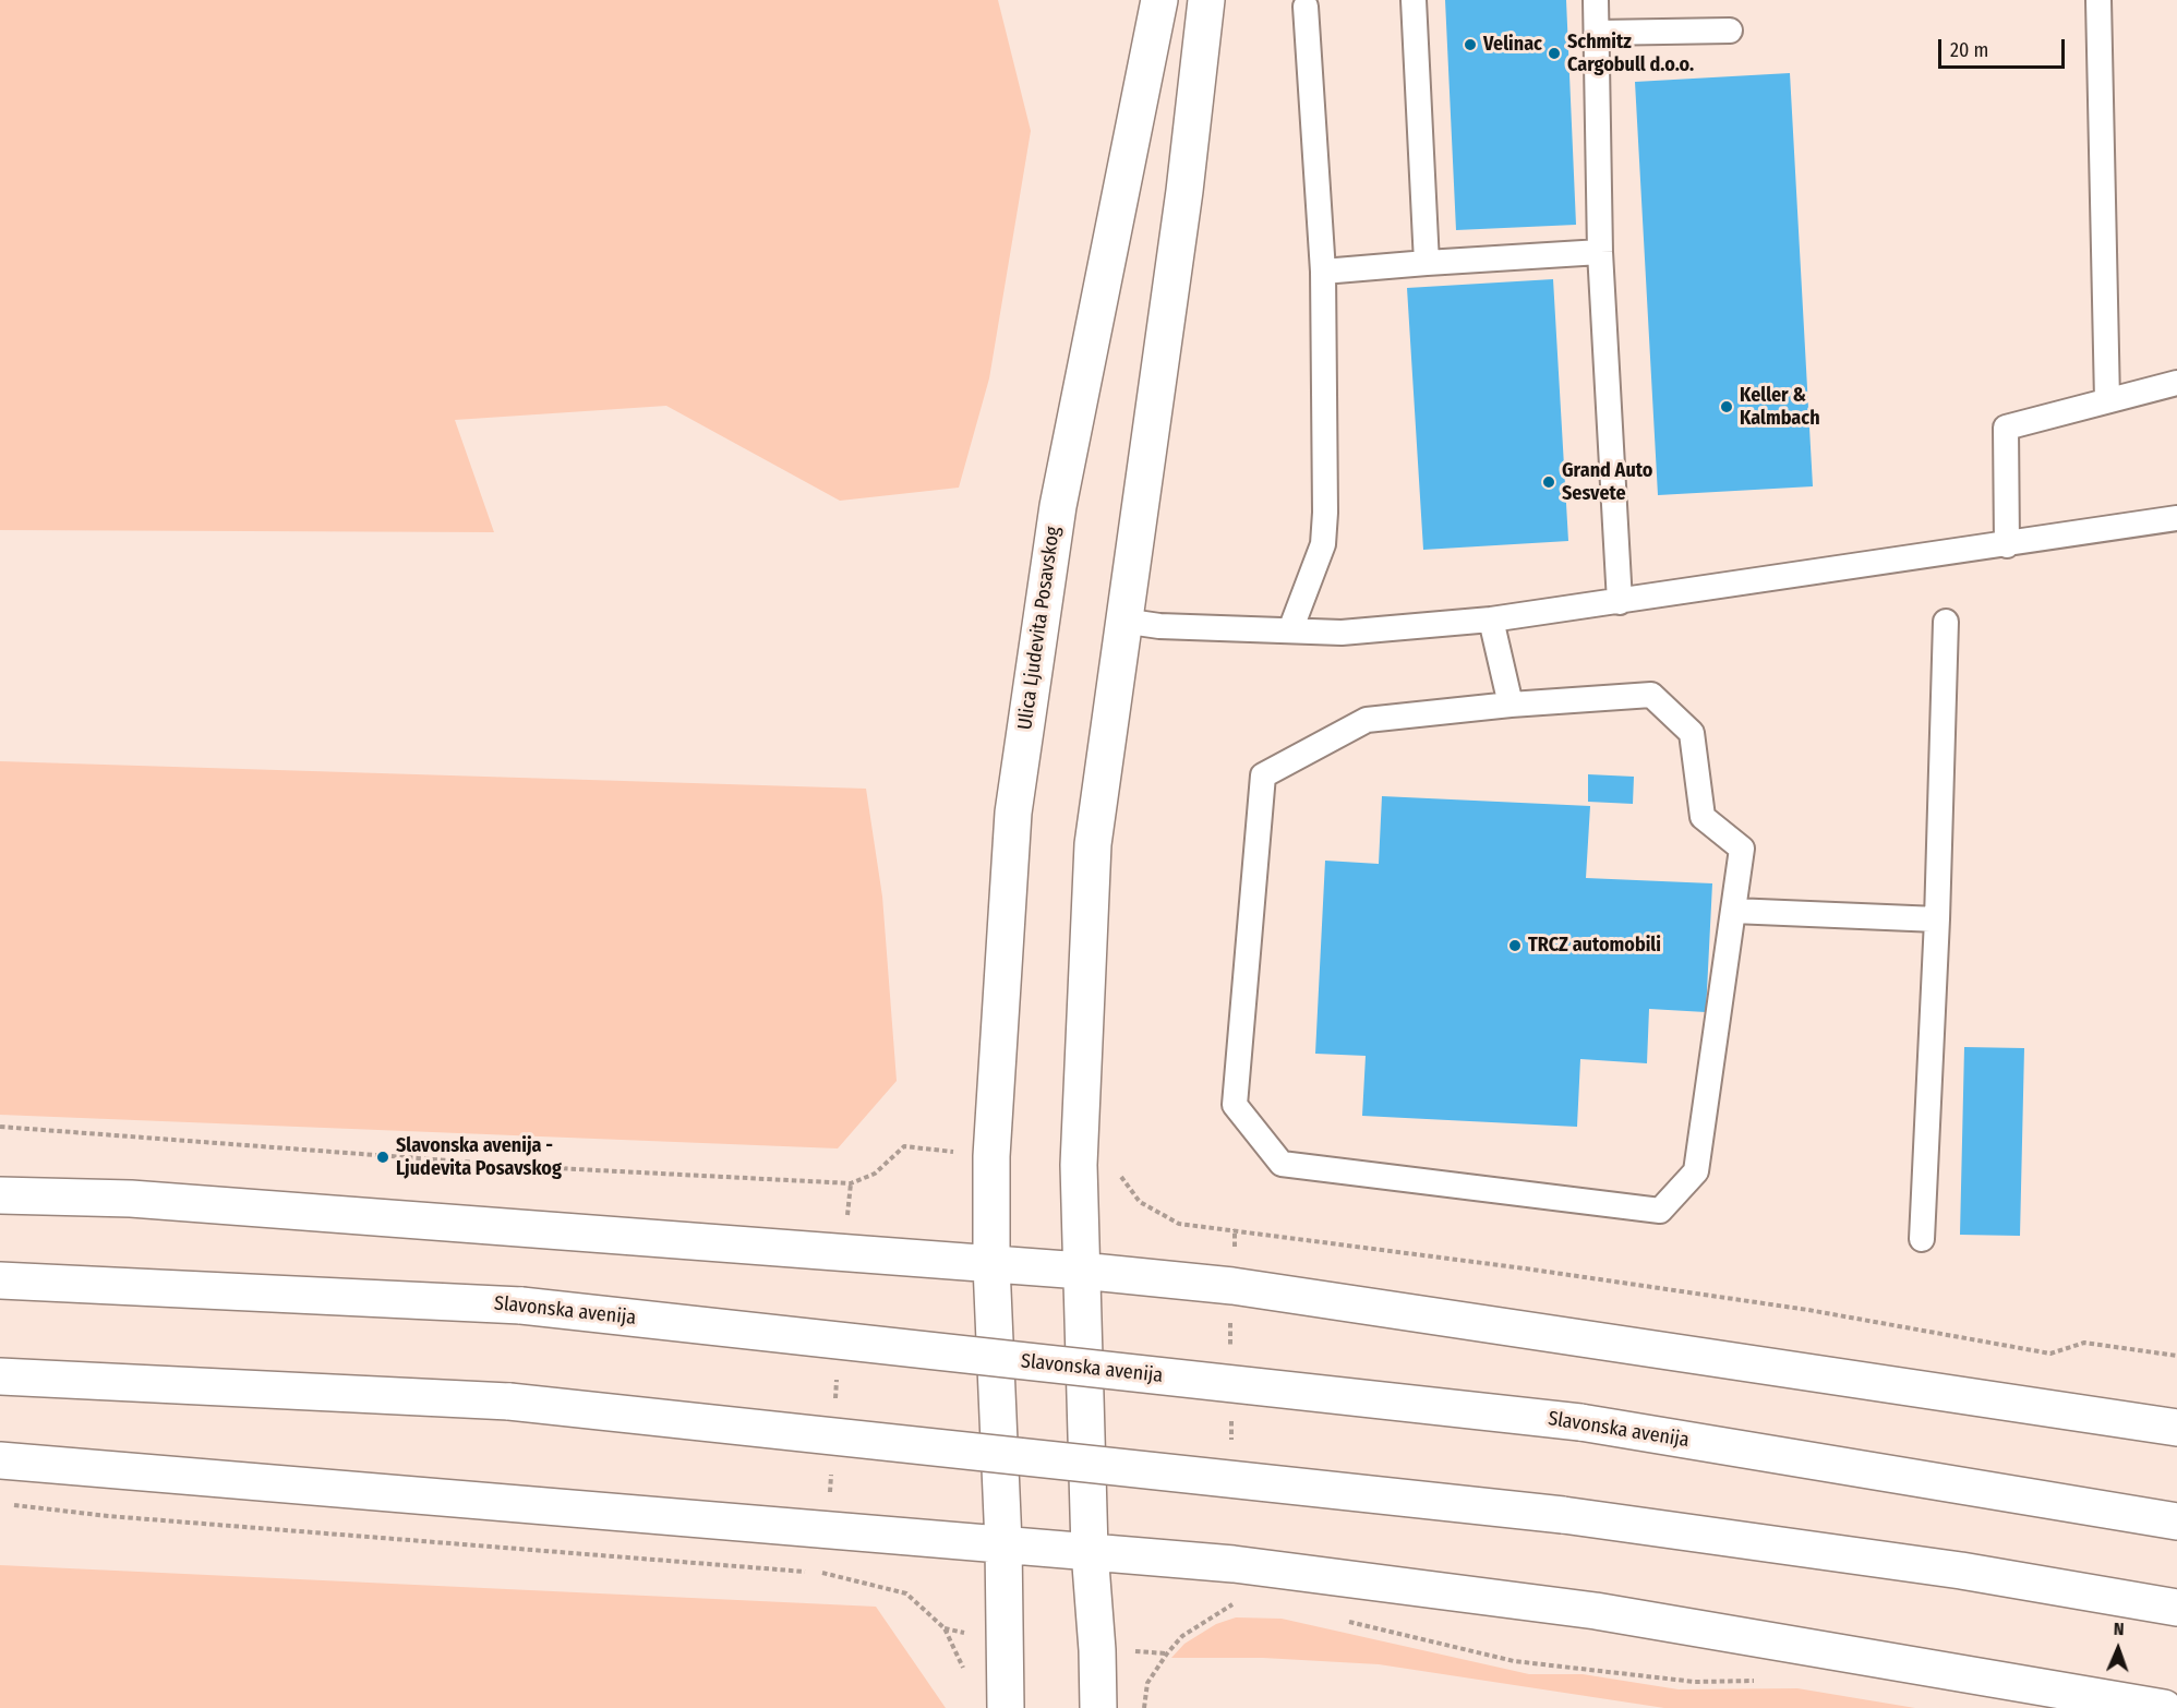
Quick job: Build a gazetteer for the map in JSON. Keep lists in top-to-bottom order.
{
  "streets": {
    "main road": ["Ulica Ljudevita Posavskog", "Slavonska avenija"]
  },
  "places": [
    "Velinac",
    "Schmitz Cargobull d.o.o.",
    "Keller & Kalmbach",
    "Grand Auto Sesvete",
    "TRCZ automobili",
    "Slavonska avenija - Ljudevita Posavskog"
  ],
  "scale_bar": "20 m",
  "north": "top"
}
